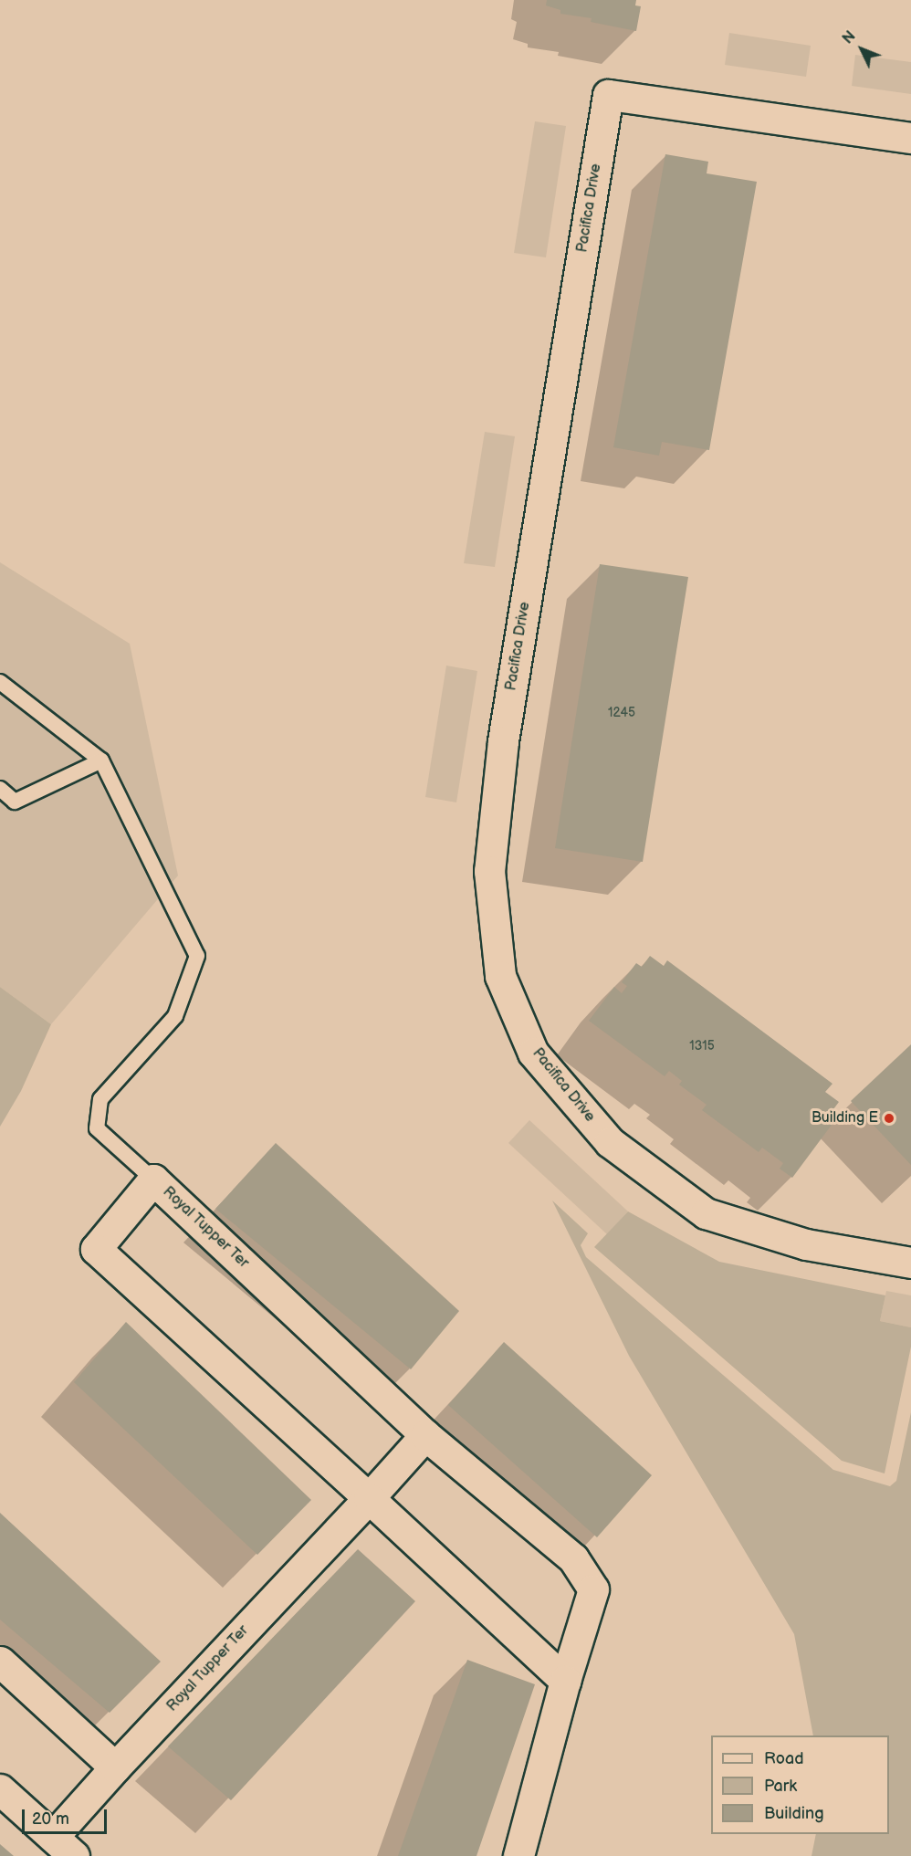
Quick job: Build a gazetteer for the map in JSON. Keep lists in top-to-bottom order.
{
  "streets": {
    "street": ["Pacifica Drive", "Royal Tupper Ter"]
  },
  "places": ["Building E"],
  "house_numbers": ["1245", "1315"],
  "legend": ["Road", "Park", "Building"],
  "scale_bar": "20 m",
  "north": "top left"
}
